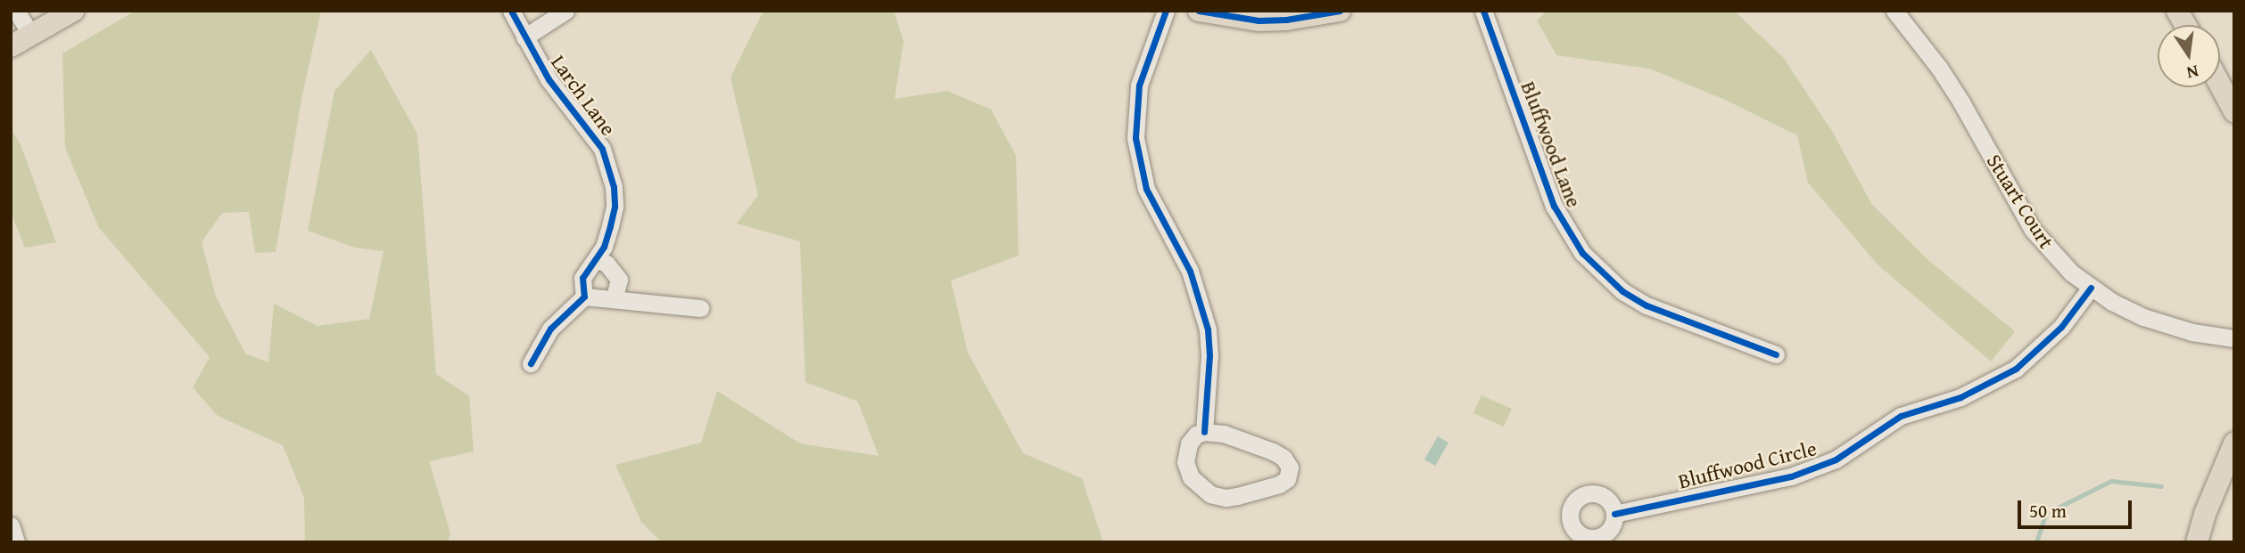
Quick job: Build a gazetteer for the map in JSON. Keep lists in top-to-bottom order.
{
  "streets": {
    "street": [
      "Larch Lane",
      "Bluffwood Lane",
      "Stuart Court",
      "Bluffwood Circle"
    ]
  },
  "crossings": [
    ["Stuart Court", "Bluffwood Circle"]
  ],
  "scale_bar": "50 m",
  "north": "bottom"
}
